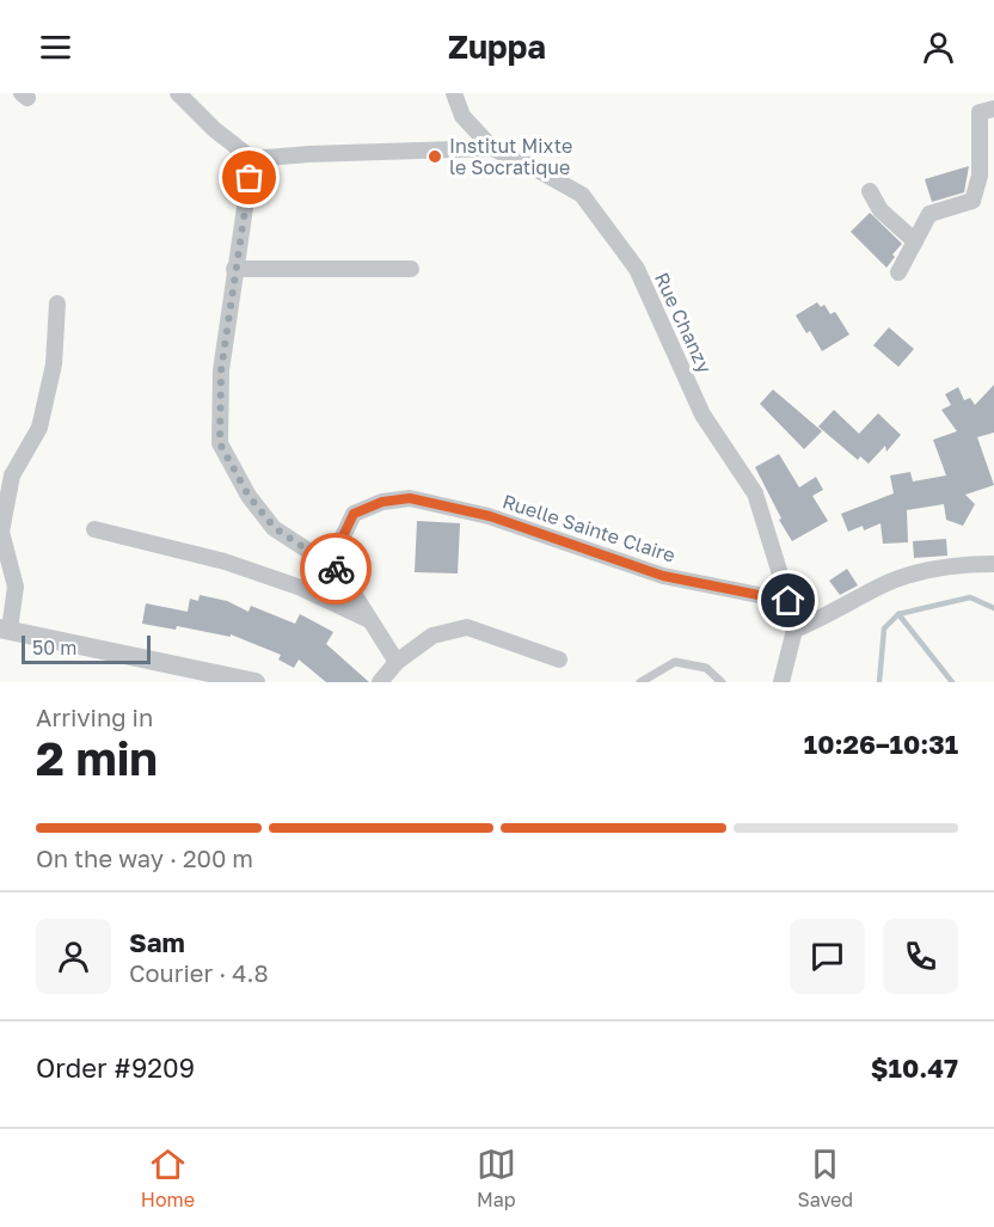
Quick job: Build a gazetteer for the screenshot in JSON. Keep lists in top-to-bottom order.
{
  "streets": {
    "street": ["Rue Chanzy", "Ruelle Sainte Claire"]
  },
  "crossings": [
    ["Rue Chanzy", "Ruelle Sainte Claire"]
  ],
  "places": ["Institut Mixte le Socratique"],
  "scale_bar": "50 m",
  "page": {
    "header": "Zuppa",
    "scale": "50 m",
    "heading": ["2 min", "Arriving in", "10:26–10:31"],
    "panel": [
      "Sam",
      "Courier · 4.8",
      "Order #9209",
      "$10.47"
    ],
    "bar": "On the way · 200 m",
    "tabs": ["Home", "Map", "Saved"]
  }
}
